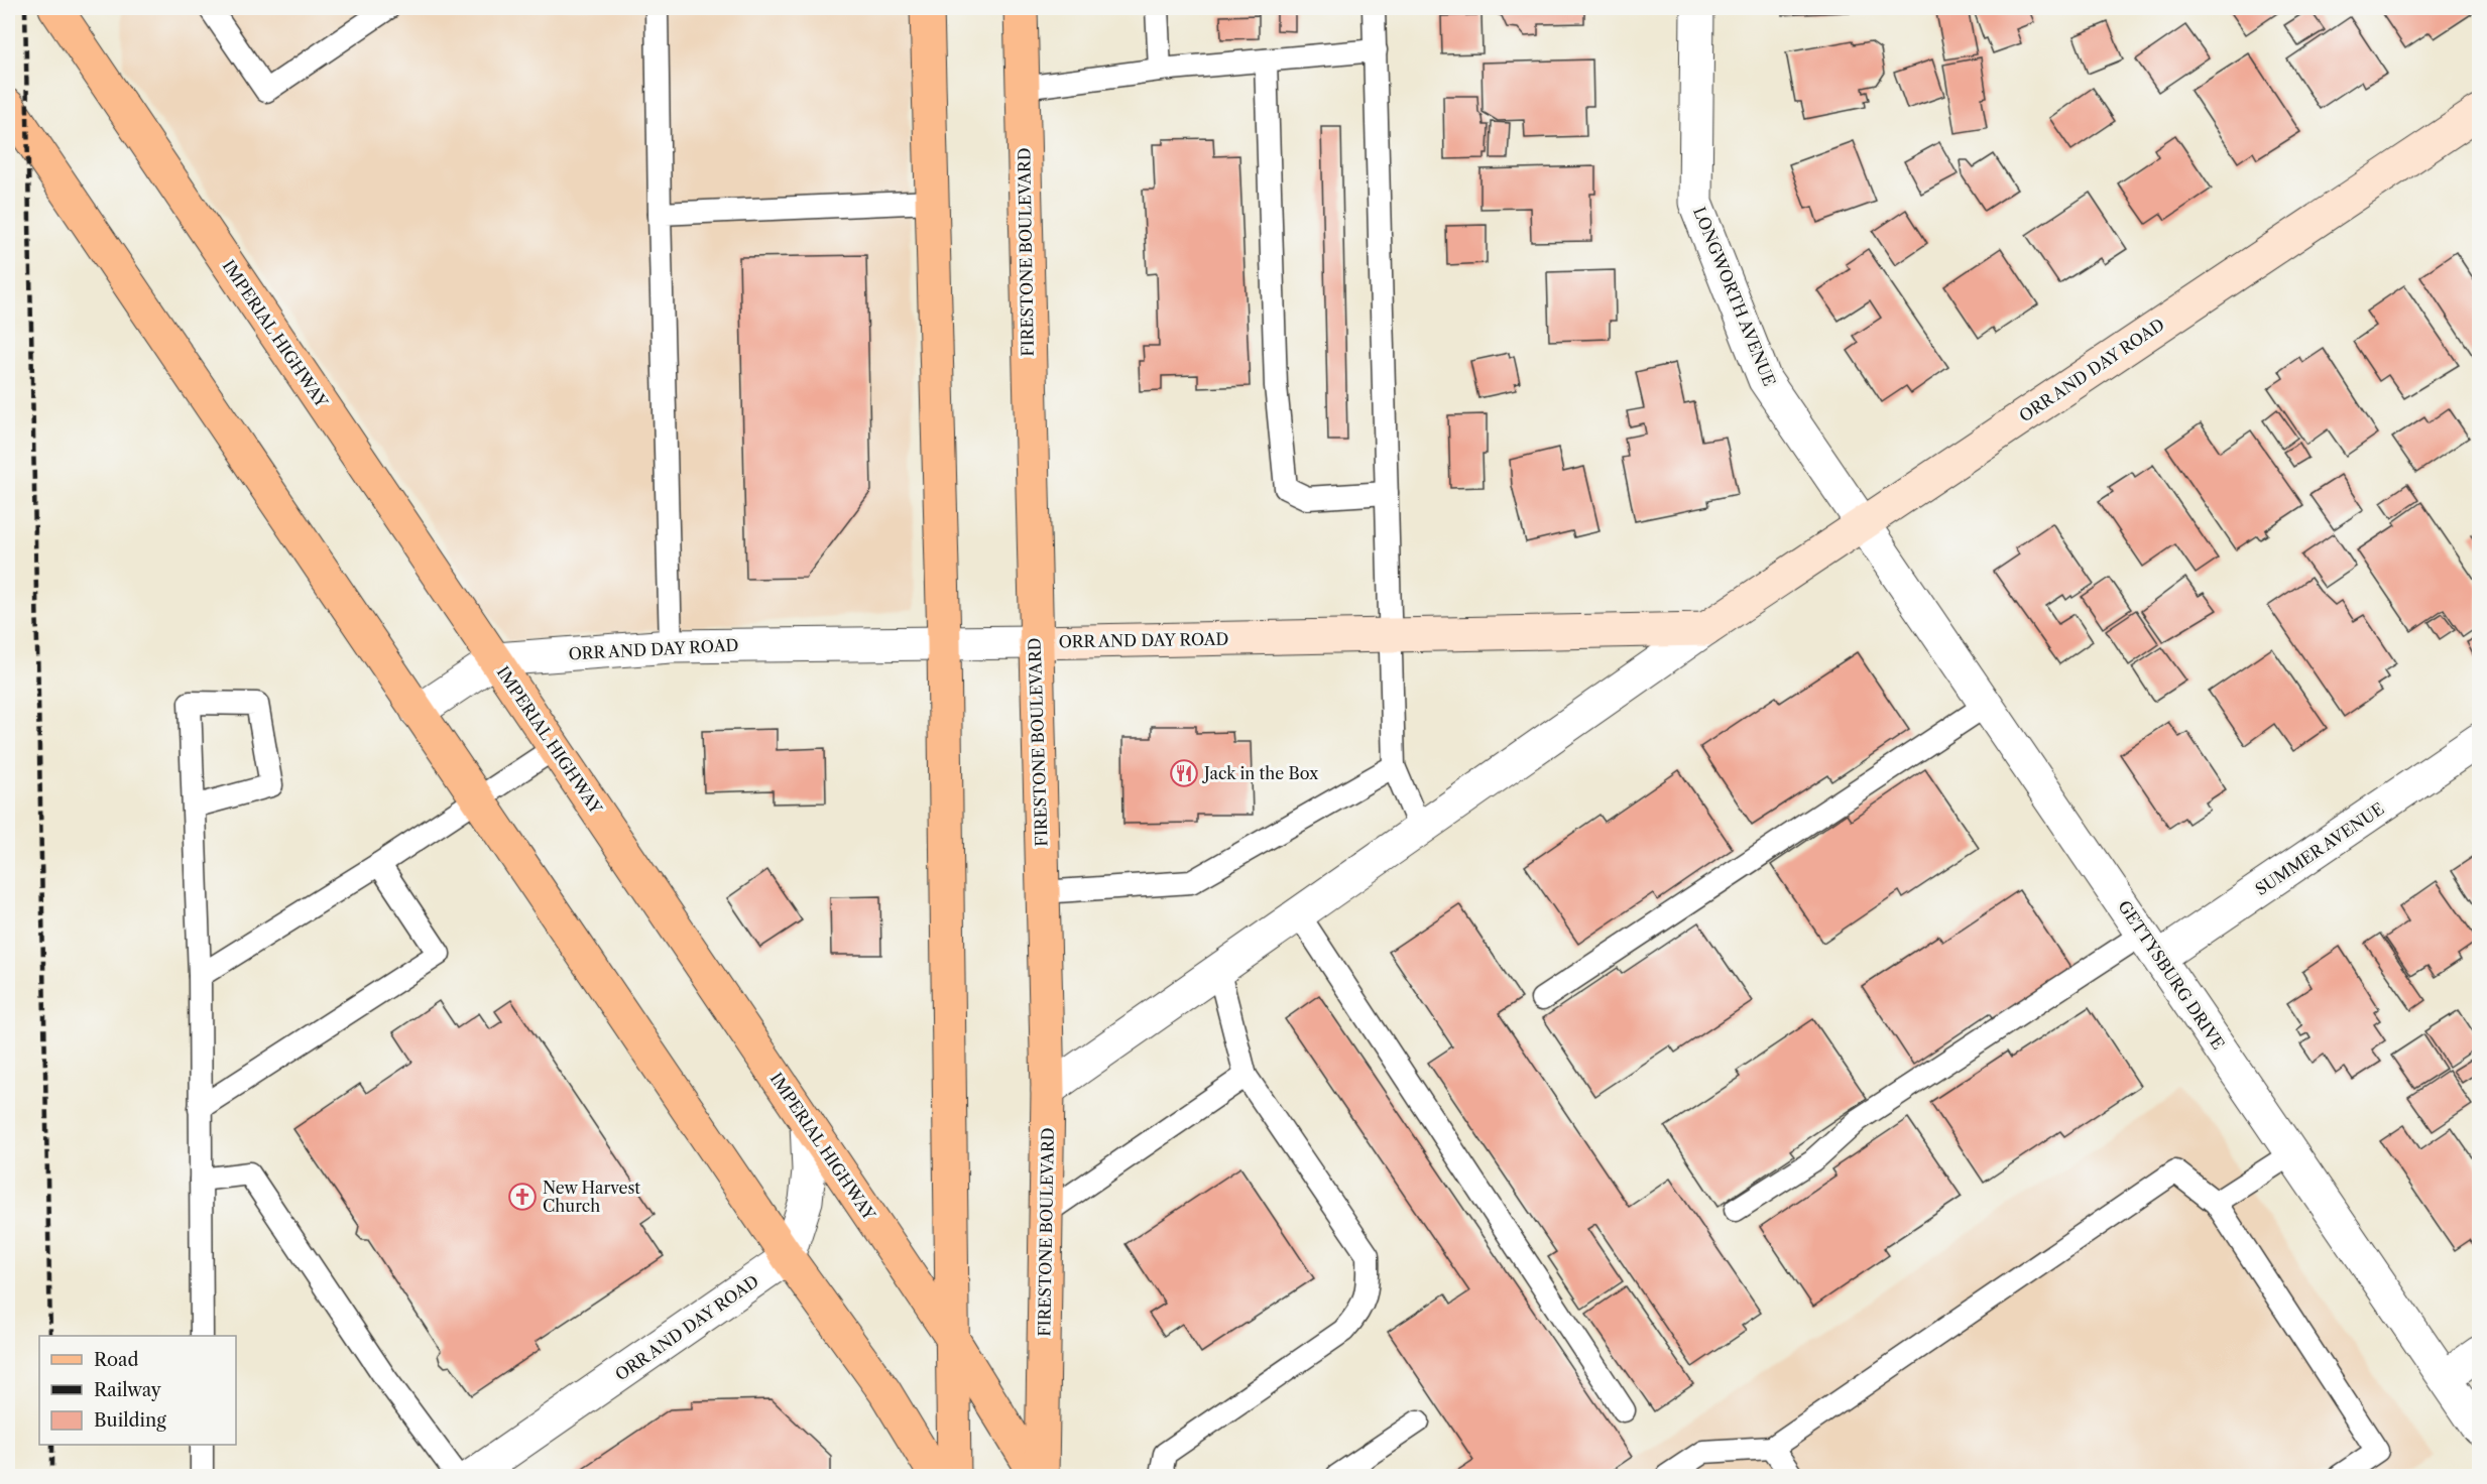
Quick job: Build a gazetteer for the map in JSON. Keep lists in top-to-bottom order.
{
  "streets": {
    "main road": ["FIRESTONE BOULEVARD", "IMPERIAL HIGHWAY"],
    "street": [
      "LONGWORTH AVENUE",
      "ORR AND DAY ROAD",
      "SUMMER AVENUE",
      "GETTYSBURG DRIVE"
    ]
  },
  "crossings": [
    ["FIRESTONE BOULEVARD", "ORR AND DAY ROAD"],
    ["LONGWORTH AVENUE", "ORR AND DAY ROAD"],
    ["LONGWORTH AVENUE", "GETTYSBURG DRIVE"],
    ["IMPERIAL HIGHWAY", "ORR AND DAY ROAD"],
    ["ORR AND DAY ROAD", "GETTYSBURG DRIVE"],
    ["SUMMER AVENUE", "GETTYSBURG DRIVE"]
  ],
  "places": {
    "restaurant": ["Jack in the Box"],
    "church": ["New Harvest Church"]
  },
  "legend": ["Road", "Railway", "Building"]
}
